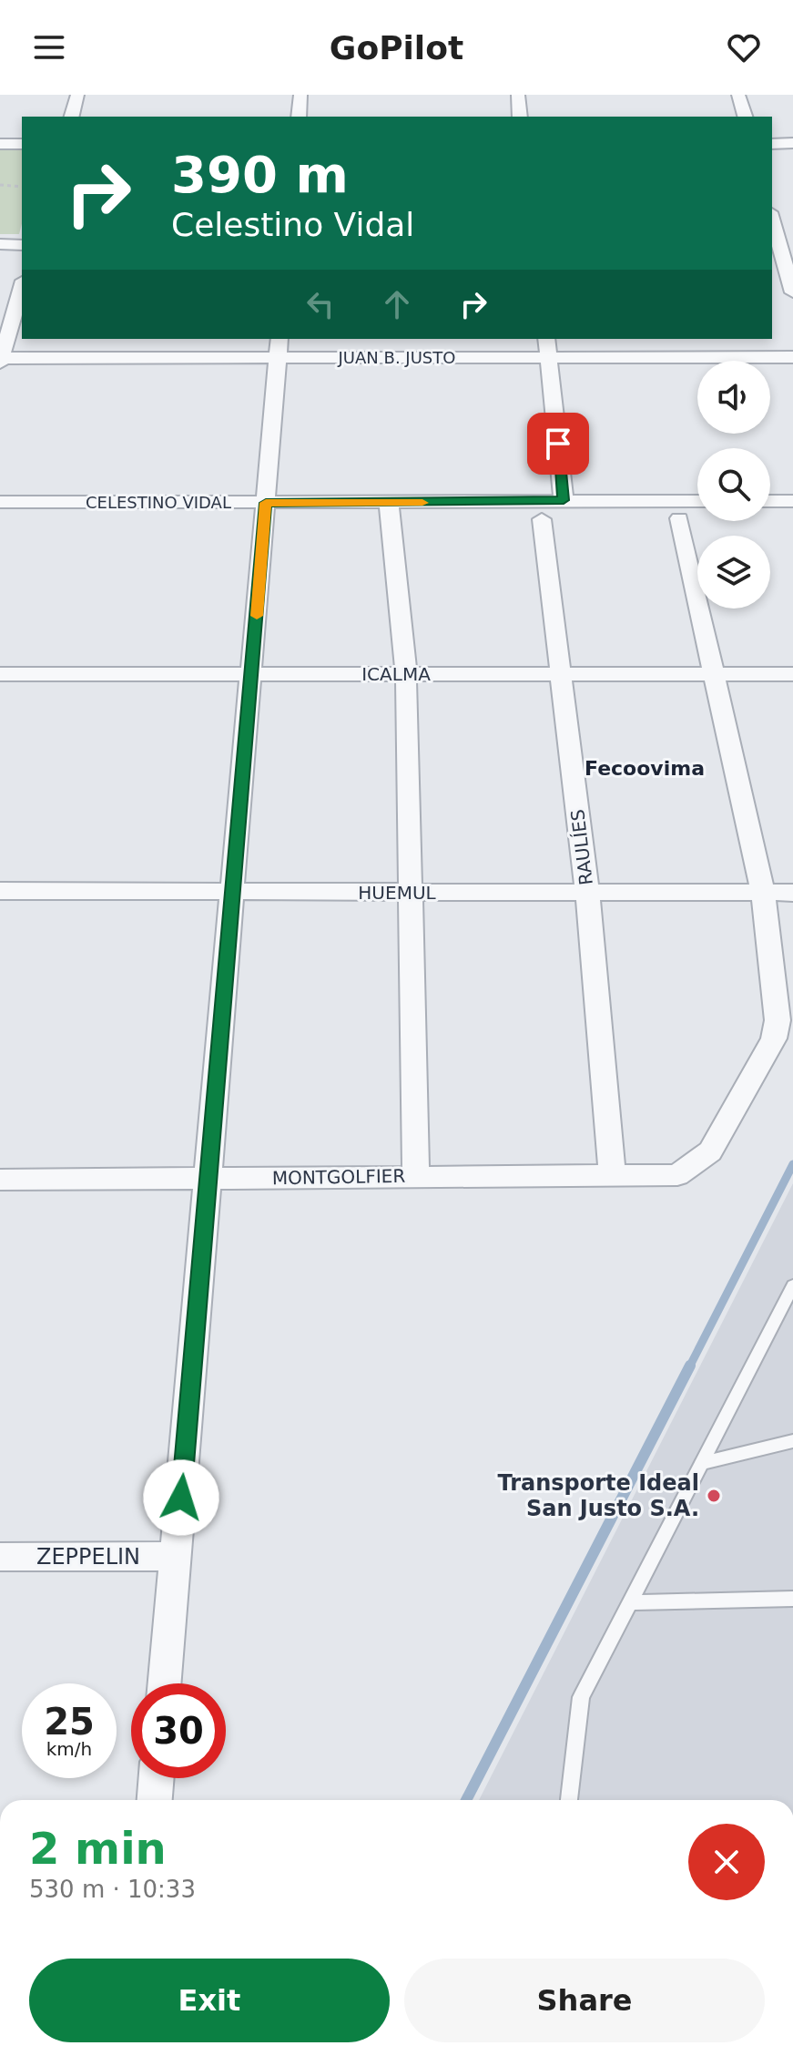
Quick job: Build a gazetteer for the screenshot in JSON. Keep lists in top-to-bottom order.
{
  "streets": {
    "street": [
      "JUAN B. JUSTO",
      "CELESTINO VIDAL",
      "ICALMA",
      "RAULÍES",
      "HUEMUL",
      "MONTGOLFIER",
      "ZEPPELIN"
    ]
  },
  "crossings": [
    ["ICALMA", "RAULÍES"],
    ["RAULÍES", "HUEMUL"],
    ["RAULÍES", "MONTGOLFIER"],
    ["HUEMUL", "MONTGOLFIER"]
  ],
  "districts": ["Fecoovima"],
  "places": ["Transporte Ideal San Justo S.A."],
  "page": {
    "header": "GoPilot",
    "turn": ["390 m", "Celestino Vidal"],
    "speed": "25 km/h",
    "limit": "30",
    "heading": ["2 min", "530 m · 10:33"],
    "buttons": ["Exit", "Share"]
  }
}
